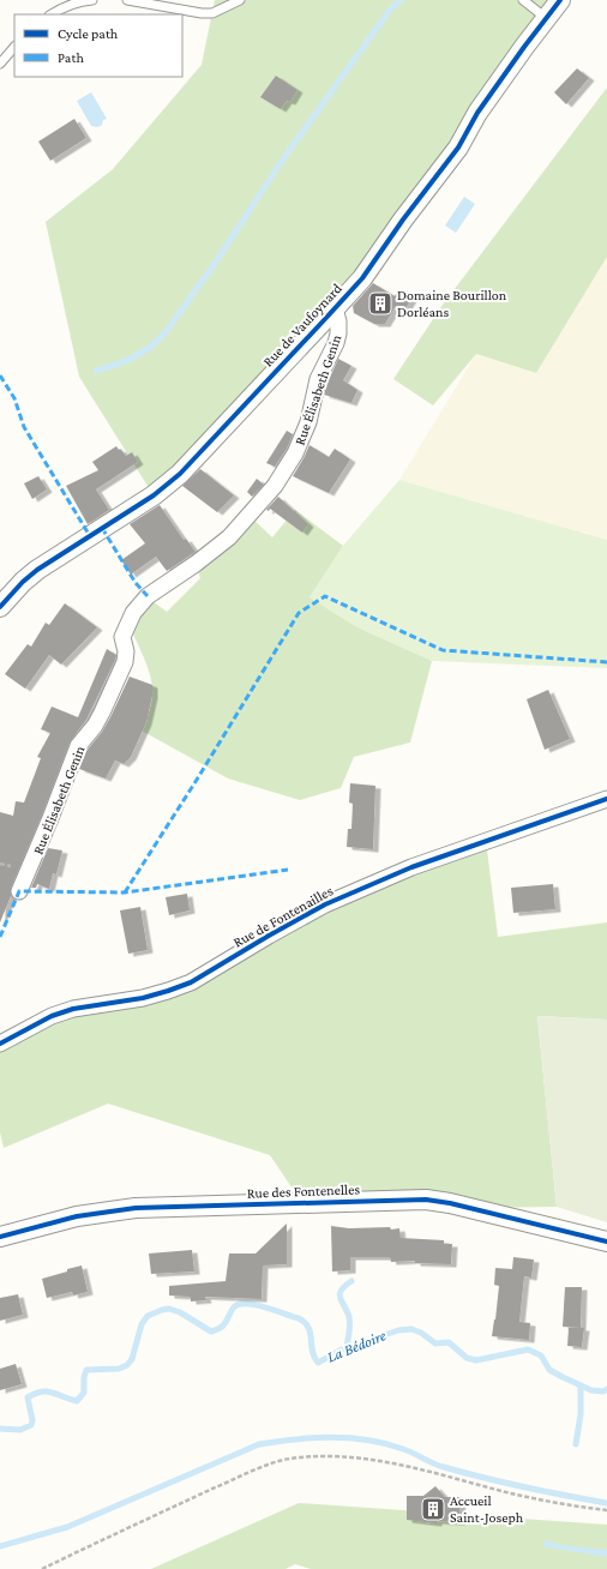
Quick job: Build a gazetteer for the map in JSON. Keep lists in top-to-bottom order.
{
  "streets": {
    "street": [
      "Rue de Vaufoynard",
      "Rue Élisabeth Genin",
      "Rue de Fontenailles",
      "Rue des Fontenelles"
    ]
  },
  "crossings": [
    ["Rue de Vaufoynard", "Rue Élisabeth Genin"]
  ],
  "water": ["La Bédoire"],
  "places": {
    "building": ["Domaine Bourillon Dorléans", "Accueil Saint-Joseph"]
  },
  "legend": ["Cycle path", "Path"]
}
